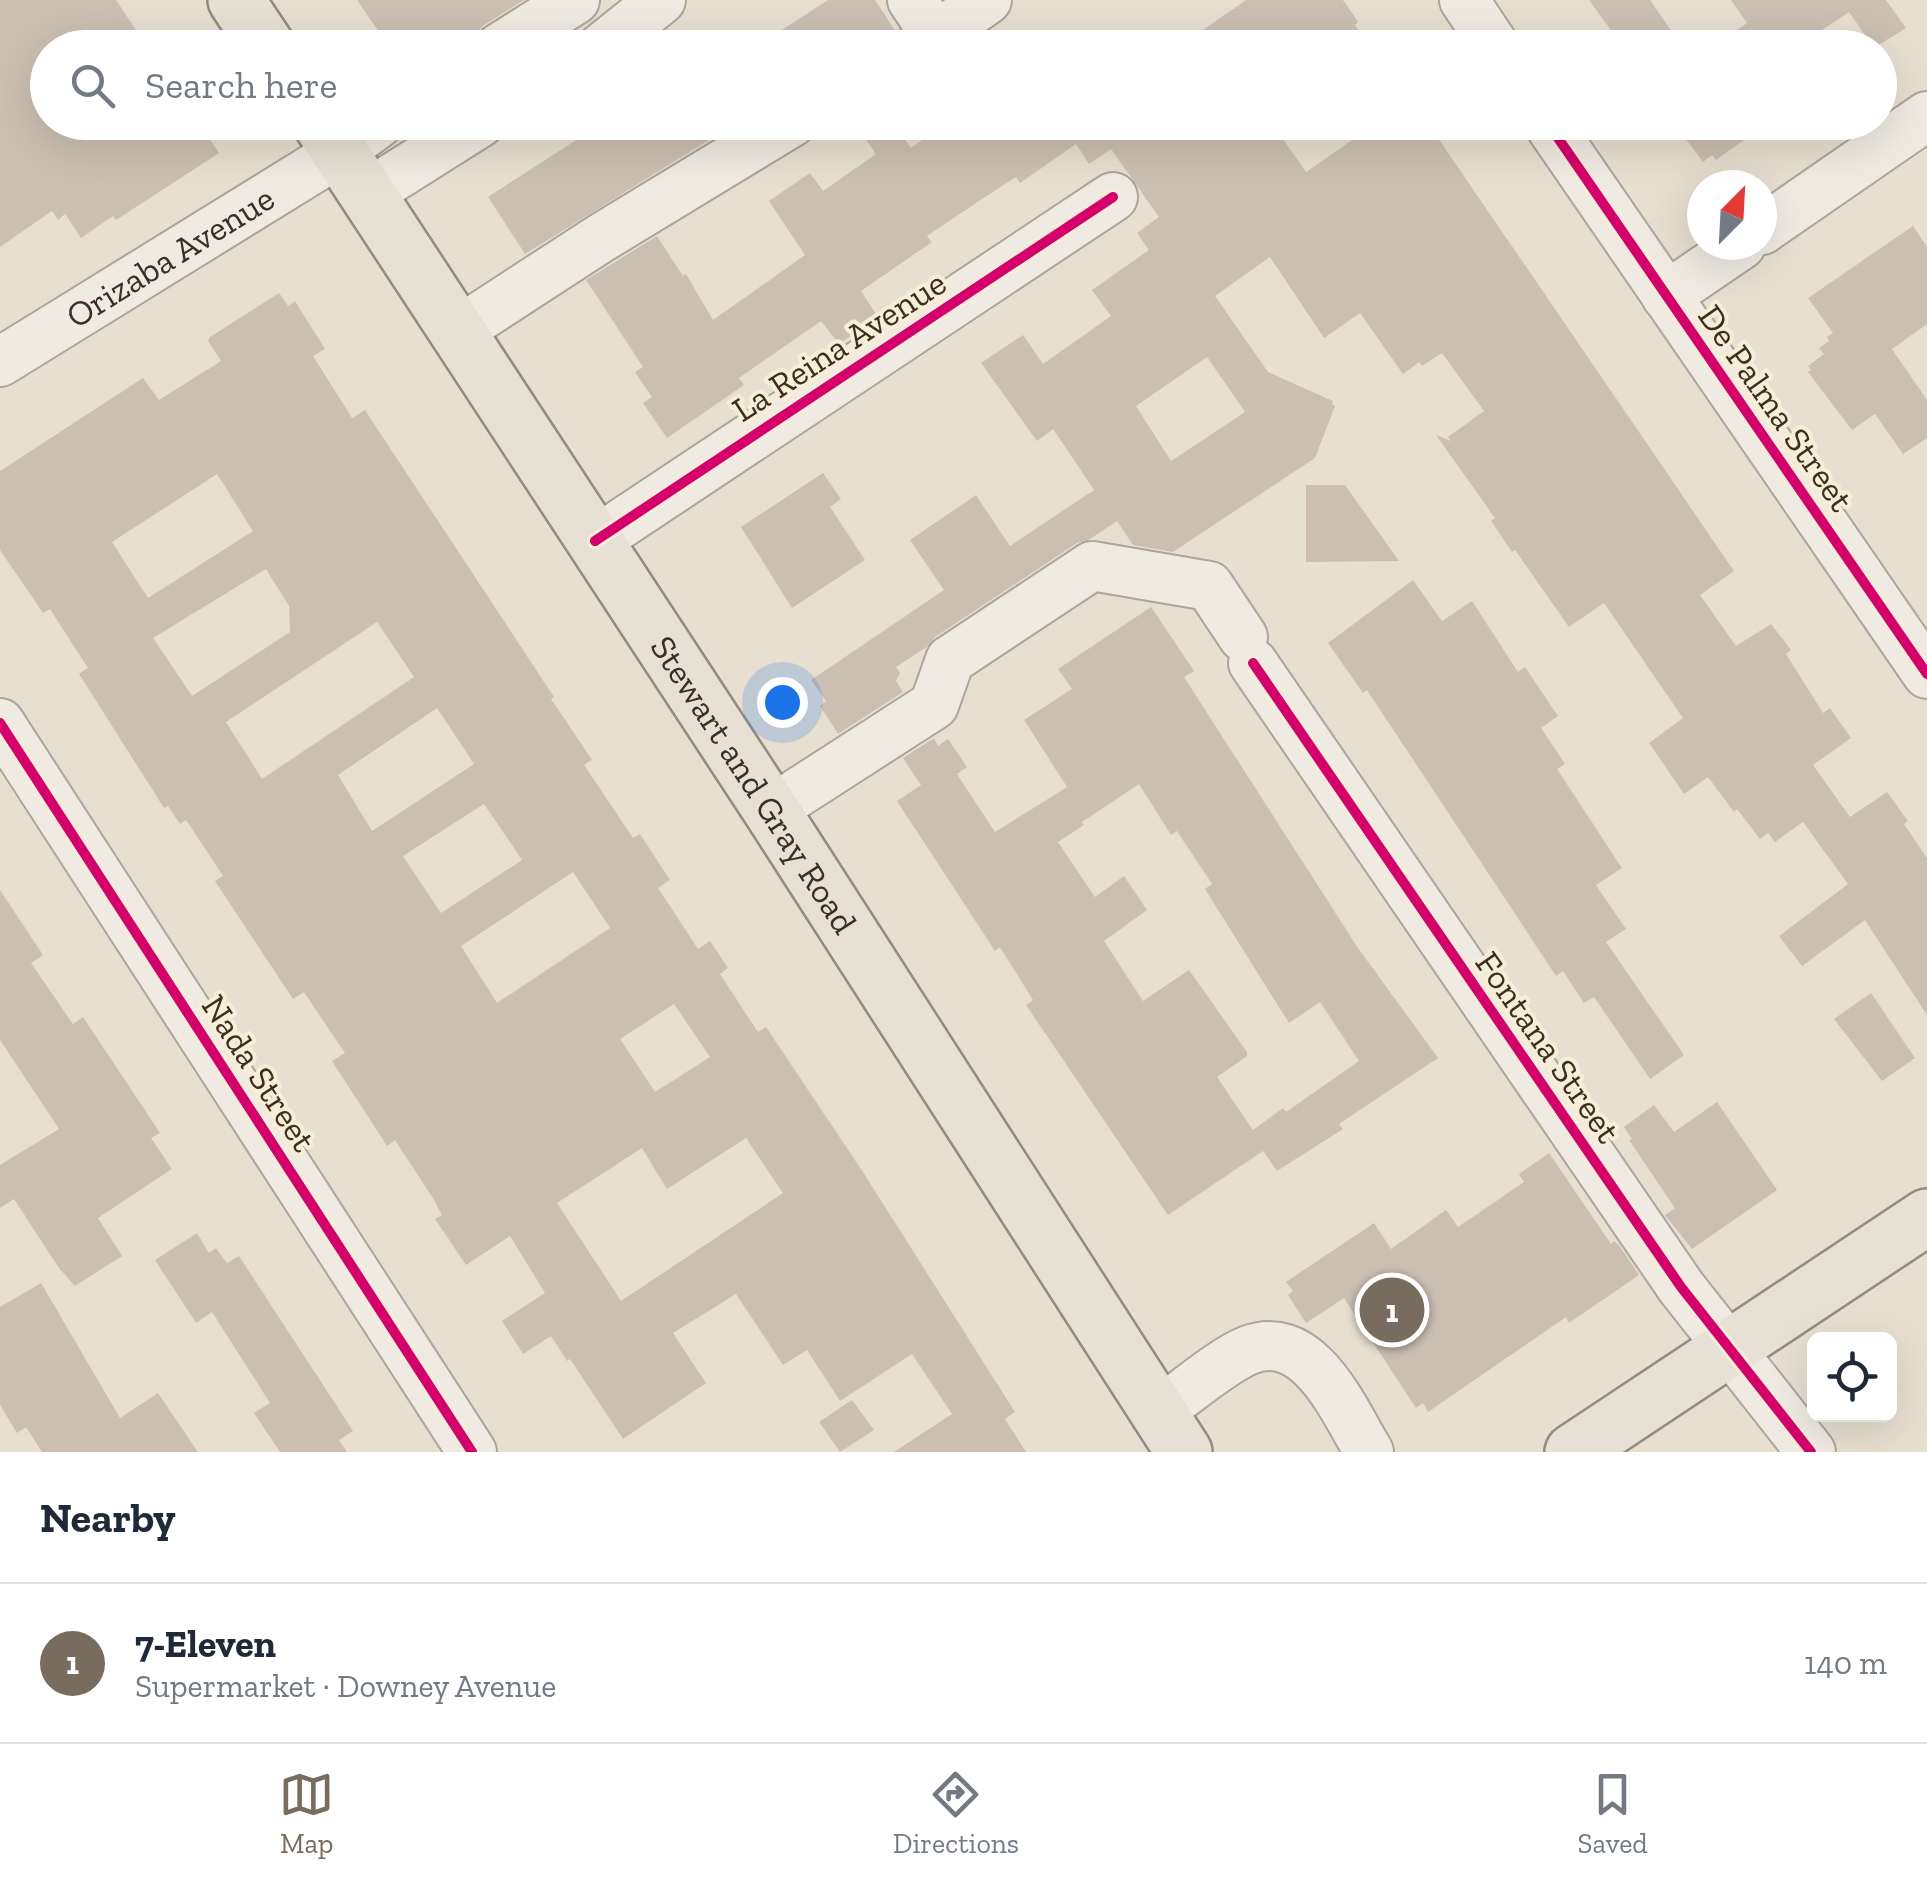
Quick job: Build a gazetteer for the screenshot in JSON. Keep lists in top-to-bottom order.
{
  "streets": {
    "main road": ["Stewart and Gray Road"],
    "street": [
      "Orizaba Avenue",
      "La Reina Avenue",
      "De Palma Street",
      "Fontana Street",
      "Nada Street"
    ]
  },
  "crossings": [
    ["Orizaba Avenue", "Stewart and Gray Road"],
    ["La Reina Avenue", "Stewart and Gray Road"],
    ["Stewart and Gray Road", "Fontana Street"]
  ],
  "north": "top right",
  "page": {
    "search": "Search here",
    "pins": "1",
    "heading": "Nearby",
    "list": [
      {
        "mark": "1",
        "name": "7-Eleven",
        "note": "Supermarket · Downey Avenue",
        "value": "140 m"
      }
    ],
    "nav": ["Map", "Directions", "Saved"]
  }
}
